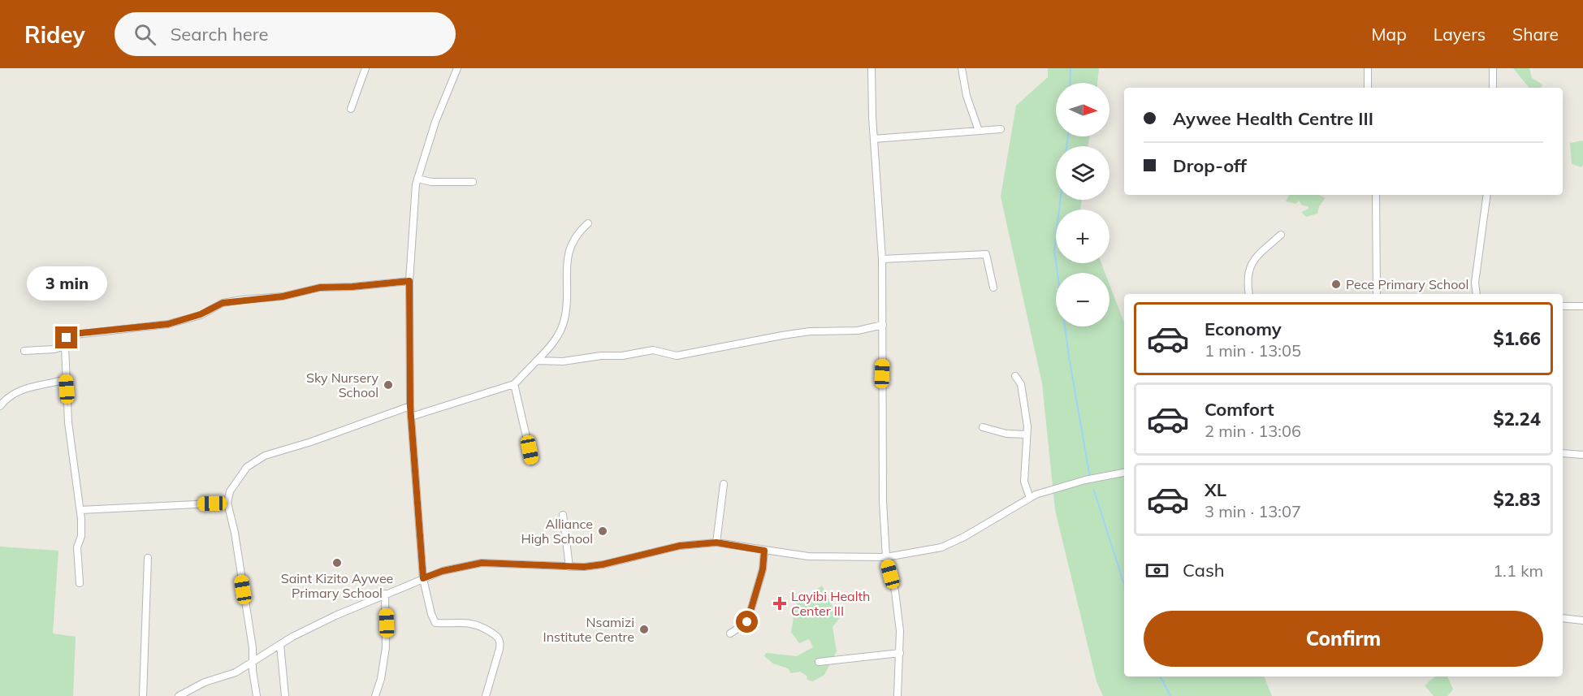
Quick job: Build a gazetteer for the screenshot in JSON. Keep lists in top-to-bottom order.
{
  "places": {
    "other": [
      "Pece Primary School",
      "Sky Nursery School",
      "Alliance High School",
      "Saint Kizito Aywee Primary School",
      "Nsamizi Institute Centre"
    ],
    "health": ["Layibi Health Center III"]
  },
  "north": "right",
  "page": {
    "header": "Ridey",
    "search": "Search here",
    "nav": ["Map", "Layers", "Share"],
    "map_buttons": ["+", "−"],
    "banner": ["Aywee Health Centre III", "Drop-off"],
    "bubble": "3 min",
    "list": [
      {
        "name": "Economy",
        "note": "1 min · 13:05",
        "value": "$1.66"
      },
      {
        "name": "Comfort",
        "note": "2 min · 13:06",
        "value": "$2.24"
      },
      {
        "name": "XL",
        "note": "3 min · 13:07",
        "value": "$2.83"
      }
    ],
    "pay": ["Cash", "1.1 km"],
    "buttons": "Confirm"
  }
}
